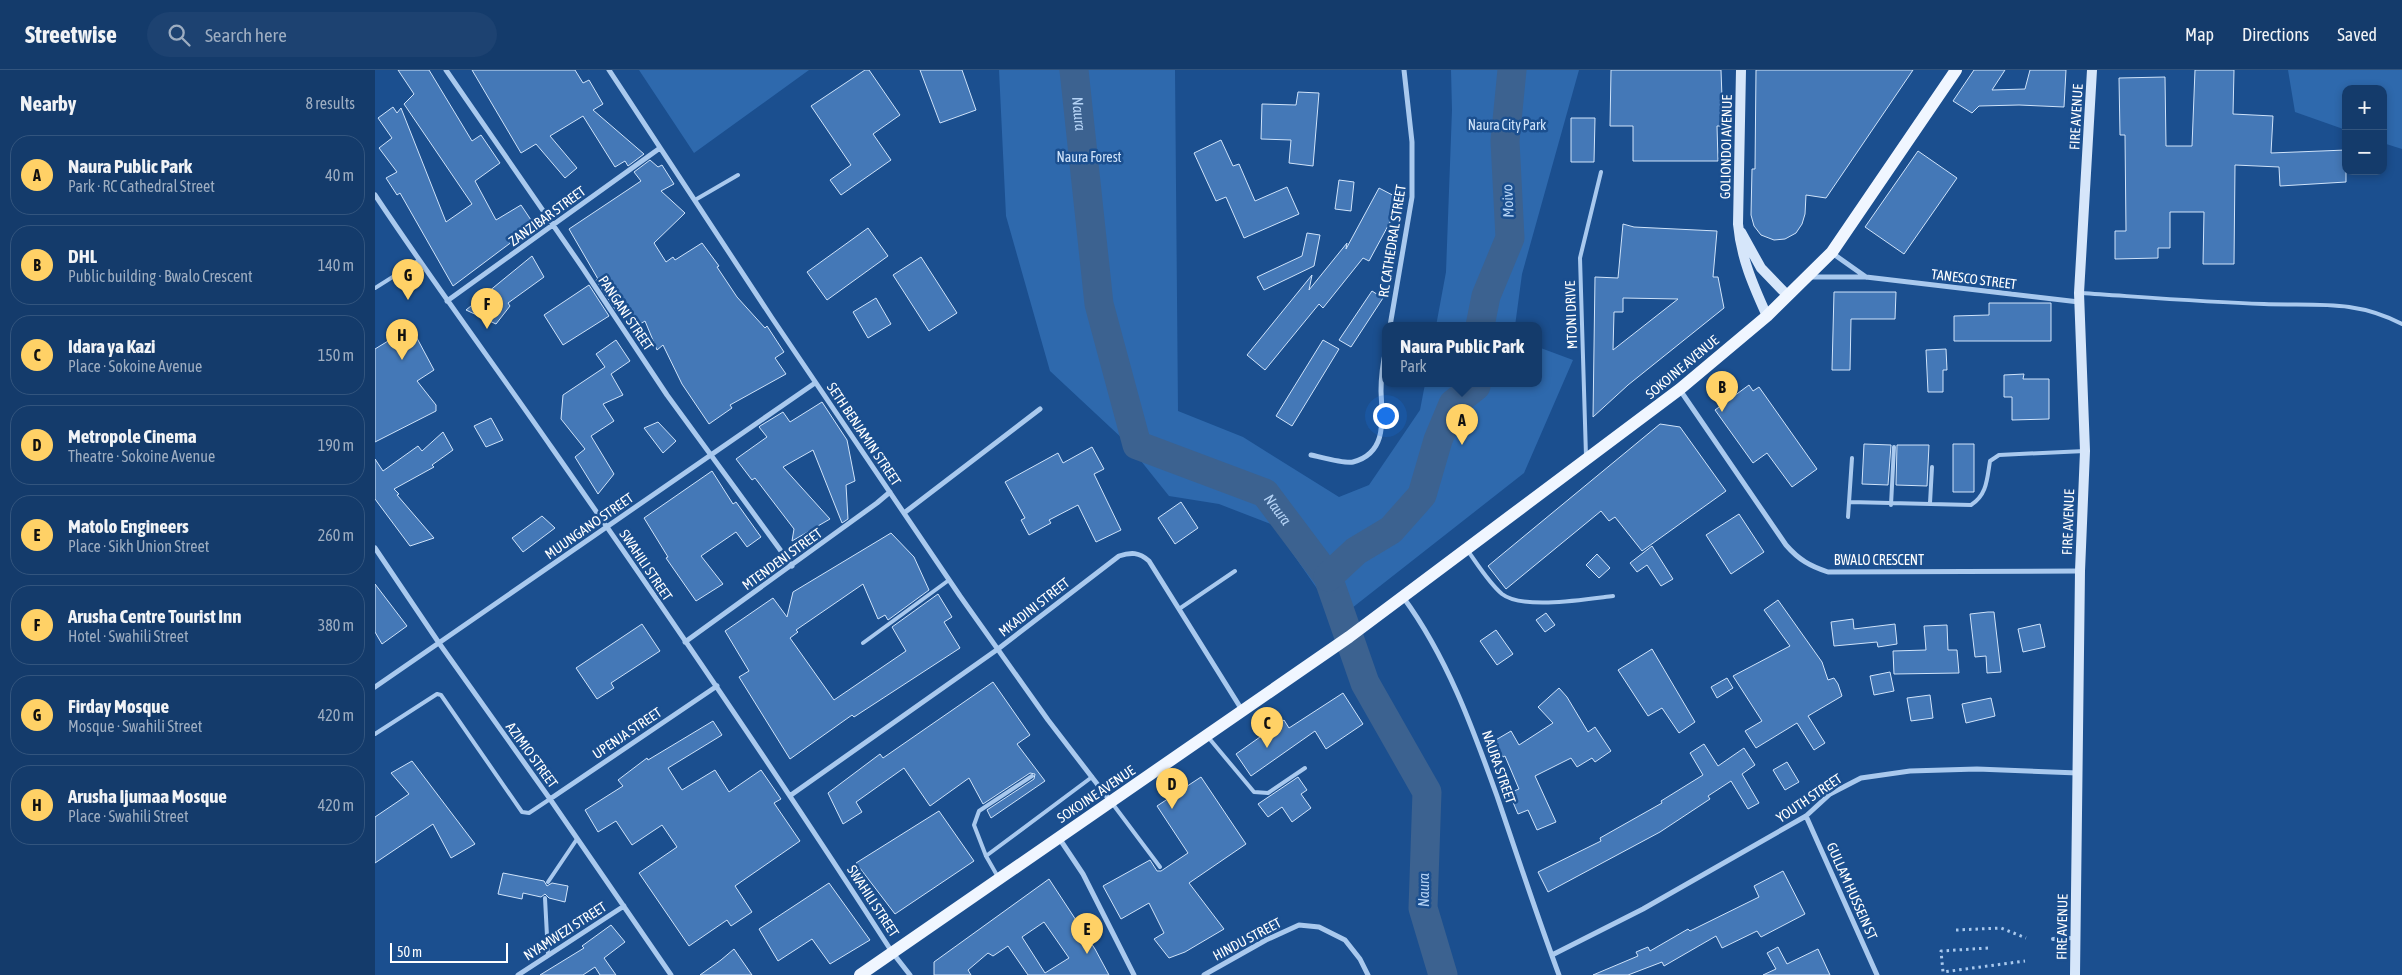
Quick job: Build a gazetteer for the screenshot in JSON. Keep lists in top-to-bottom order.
{
  "streets": {
    "main road": ["SOKOINE AVENUE"],
    "street": [
      "FIRE AVENUE",
      "GOLIONDOI AVENUE",
      "ZANZIBAR STREET",
      "RC CATHEDRAL STREET",
      "TANESCO STREET",
      "PANGANI STREET",
      "SETH BENJAMIN STREET",
      "MUUNGANO STREET",
      "MTENDENI STREET",
      "BWALO CRESCENT",
      "SWAHILI STREET",
      "MKADINI STREET",
      "UPENJA STREET",
      "AZIMIO STREET",
      "NAURA STREET",
      "YOUTH STREET",
      "GULLAM HUSSEIN ST",
      "NYAMWEZI STREET",
      "HINDU STREET"
    ],
    "lane": ["MTONI DRIVE"]
  },
  "crossings": [
    ["FIRE AVENUE", "TANESCO STREET"],
    ["FIRE AVENUE", "BWALO CRESCENT"],
    ["FIRE AVENUE", "YOUTH STREET"],
    ["GOLIONDOI AVENUE", "SOKOINE AVENUE"],
    ["ZANZIBAR STREET", "PANGANI STREET"],
    ["ZANZIBAR STREET", "SETH BENJAMIN STREET"],
    ["ZANZIBAR STREET", "SWAHILI STREET"],
    ["TANESCO STREET", "SOKOINE AVENUE"],
    ["PANGANI STREET", "MUUNGANO STREET"],
    ["PANGANI STREET", "MTENDENI STREET"],
    ["MTONI DRIVE", "SOKOINE AVENUE"],
    ["SOKOINE AVENUE", "SETH BENJAMIN STREET"],
    ["SOKOINE AVENUE", "BWALO CRESCENT"],
    ["SOKOINE AVENUE", "SWAHILI STREET"],
    ["SOKOINE AVENUE", "MKADINI STREET"],
    ["SOKOINE AVENUE", "NAURA STREET"],
    ["SETH BENJAMIN STREET", "MUUNGANO STREET"],
    ["SETH BENJAMIN STREET", "MTENDENI STREET"],
    ["SETH BENJAMIN STREET", "MKADINI STREET"],
    ["MUUNGANO STREET", "SWAHILI STREET"],
    ["MUUNGANO STREET", "AZIMIO STREET"],
    ["MTENDENI STREET", "SWAHILI STREET"],
    ["SWAHILI STREET", "MKADINI STREET"],
    ["SWAHILI STREET", "UPENJA STREET"],
    ["UPENJA STREET", "AZIMIO STREET"],
    ["AZIMIO STREET", "NYAMWEZI STREET"],
    ["NAURA STREET", "YOUTH STREET"],
    ["YOUTH STREET", "GULLAM HUSSEIN ST"]
  ],
  "water": ["Naura", "Moivo"],
  "parks": ["Naura City Park", "Naura Forest"],
  "scale_bar": "50 m",
  "page": {
    "header": "Streetwise",
    "search": "Search here",
    "nav": ["Map", "Directions", "Saved"],
    "heading": ["Nearby", "8 results"],
    "map_buttons": ["+", "−"],
    "list": [
      {
        "mark": "A",
        "name": "Naura Public Park",
        "note": "Park · RC Cathedral Street",
        "value": "40 m"
      },
      {
        "mark": "B",
        "name": "DHL",
        "note": "Public building · Bwalo Crescent",
        "value": "140 m"
      },
      {
        "mark": "C",
        "name": "Idara ya Kazi",
        "note": "Place · Sokoine Avenue",
        "value": "150 m"
      },
      {
        "mark": "D",
        "name": "Metropole Cinema",
        "note": "Theatre · Sokoine Avenue",
        "value": "190 m"
      },
      {
        "mark": "E",
        "name": "Matolo Engineers",
        "note": "Place · Sikh Union Street",
        "value": "260 m"
      },
      {
        "mark": "F",
        "name": "Arusha Centre Tourist Inn",
        "note": "Hotel · Swahili Street",
        "value": "380 m"
      },
      {
        "mark": "G",
        "name": "Firday Mosque",
        "note": "Mosque · Swahili Street",
        "value": "420 m"
      },
      {
        "mark": "H",
        "name": "Arusha Ijumaa Mosque",
        "note": "Place · Swahili Street",
        "value": "420 m"
      }
    ],
    "pins": [
      "G",
      "F",
      "H",
      "B",
      "A",
      "C",
      "D",
      "E"
    ],
    "popup": ["Naura Public Park", "Park"],
    "scale": "50 m"
  }
}
